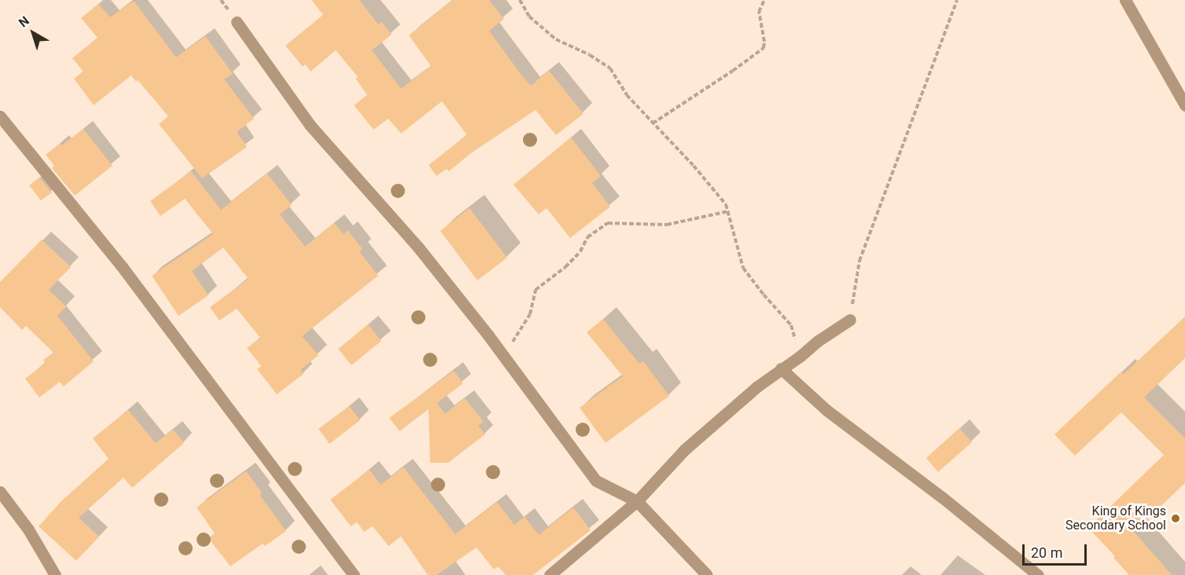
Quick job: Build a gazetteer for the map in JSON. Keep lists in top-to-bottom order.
{
  "places": ["King of Kings Secondary School"],
  "scale_bar": "20 m",
  "north": "top left"
}
